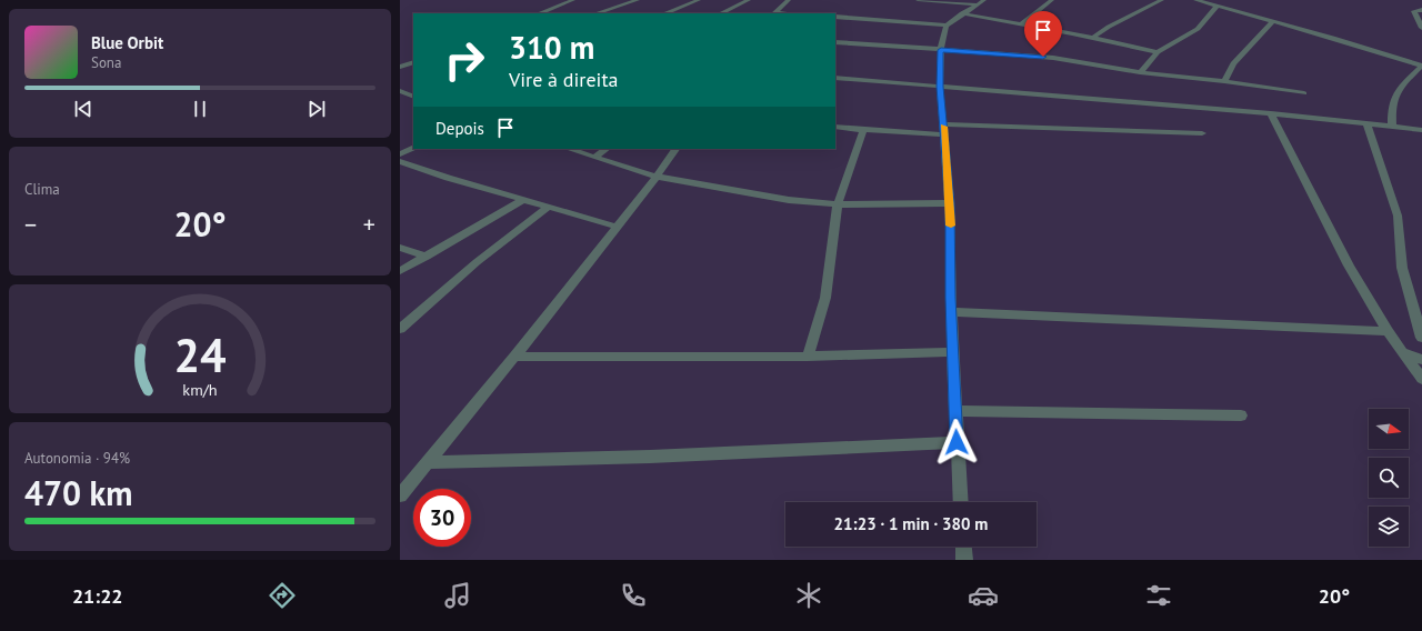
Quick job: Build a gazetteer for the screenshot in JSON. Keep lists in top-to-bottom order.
{
  "north": "right",
  "page": {
    "turn": ["310 m", "Vire à direita"],
    "song": ["Blue Orbit", "Sona"],
    "then": "Depois",
    "tile": [
      "Clima",
      ["Autonomia · 94%", "470 km"]
    ],
    "heat": ["−", "20°", "+"],
    "limit": "30",
    "trip": "21:23 · 1 min · 380 m",
    "tabs": ["21:22", "20°"],
    "gauge": ["24", "km/h"]
  }
}
